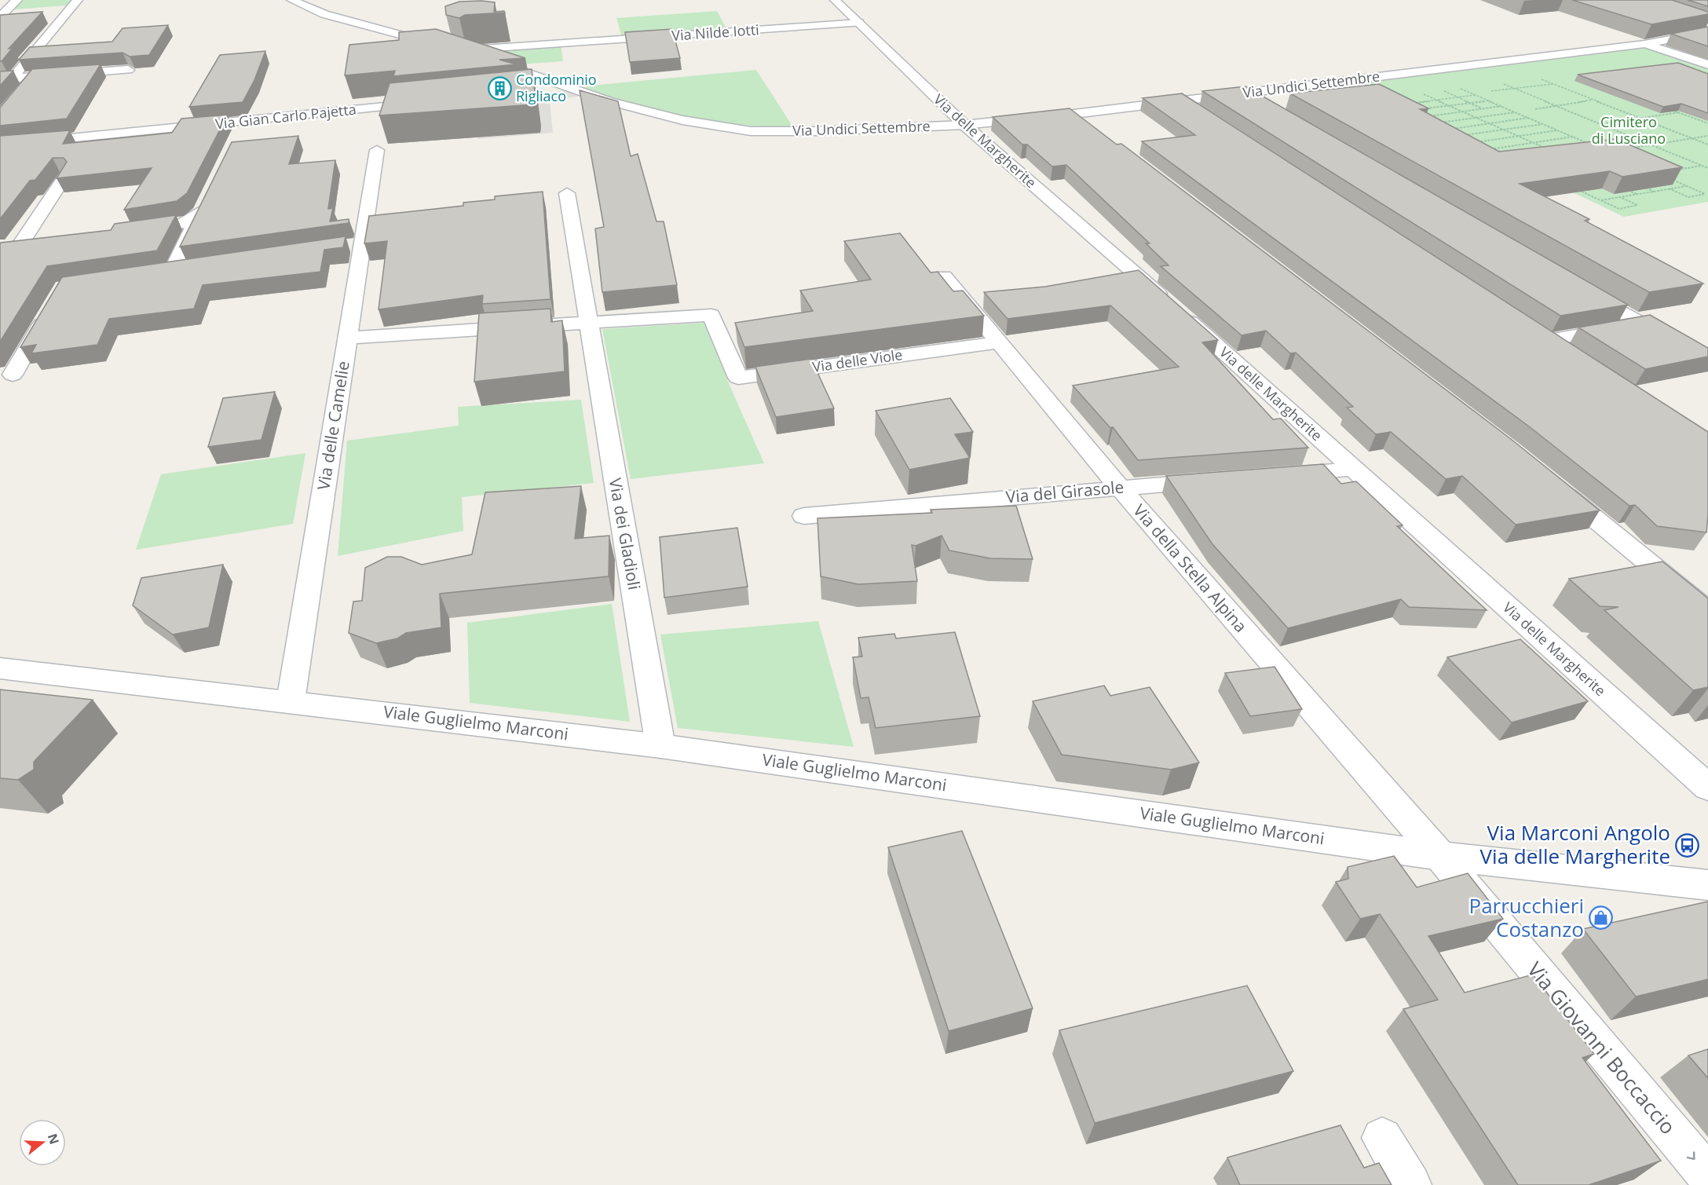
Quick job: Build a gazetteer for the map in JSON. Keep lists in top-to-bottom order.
{
  "streets": {
    "street": [
      "Via Nilde Iotti",
      "Via Undici Settembre",
      "Via Gian Carlo Pajetta",
      "Via delle Margherite",
      "Via delle Viole",
      "Via delle Camelie",
      "Via del Girasole",
      "Via dei Gladioli",
      "Via della Stella Alpina",
      "Viale Guglielmo Marconi",
      "Via Giovanni Boccaccio"
    ]
  },
  "crossings": [
    ["Via Nilde Iotti", "Via Undici Settembre"],
    ["Via Nilde Iotti", "Via delle Margherite"],
    ["Via Undici Settembre", "Via delle Margherite"],
    ["Via delle Viole", "Via dei Gladioli"],
    ["Via delle Viole", "Via della Stella Alpina"],
    ["Via delle Camelie", "Viale Guglielmo Marconi"],
    ["Via del Girasole", "Via della Stella Alpina"],
    ["Via dei Gladioli", "Viale Guglielmo Marconi"],
    ["Via della Stella Alpina", "Viale Guglielmo Marconi"],
    ["Via della Stella Alpina", "Via Giovanni Boccaccio"],
    ["Viale Guglielmo Marconi", "Via Giovanni Boccaccio"]
  ],
  "one_way": ["Via Giovanni Boccaccio"],
  "parks": ["Cimitero di Lusciano"],
  "places": {
    "building": ["Condominio Rigliaco"],
    "bus stop": ["Via Marconi Angolo Via delle Margherite"],
    "shop": ["Parrucchieri Costanzo"]
  },
  "north": "right"
}
